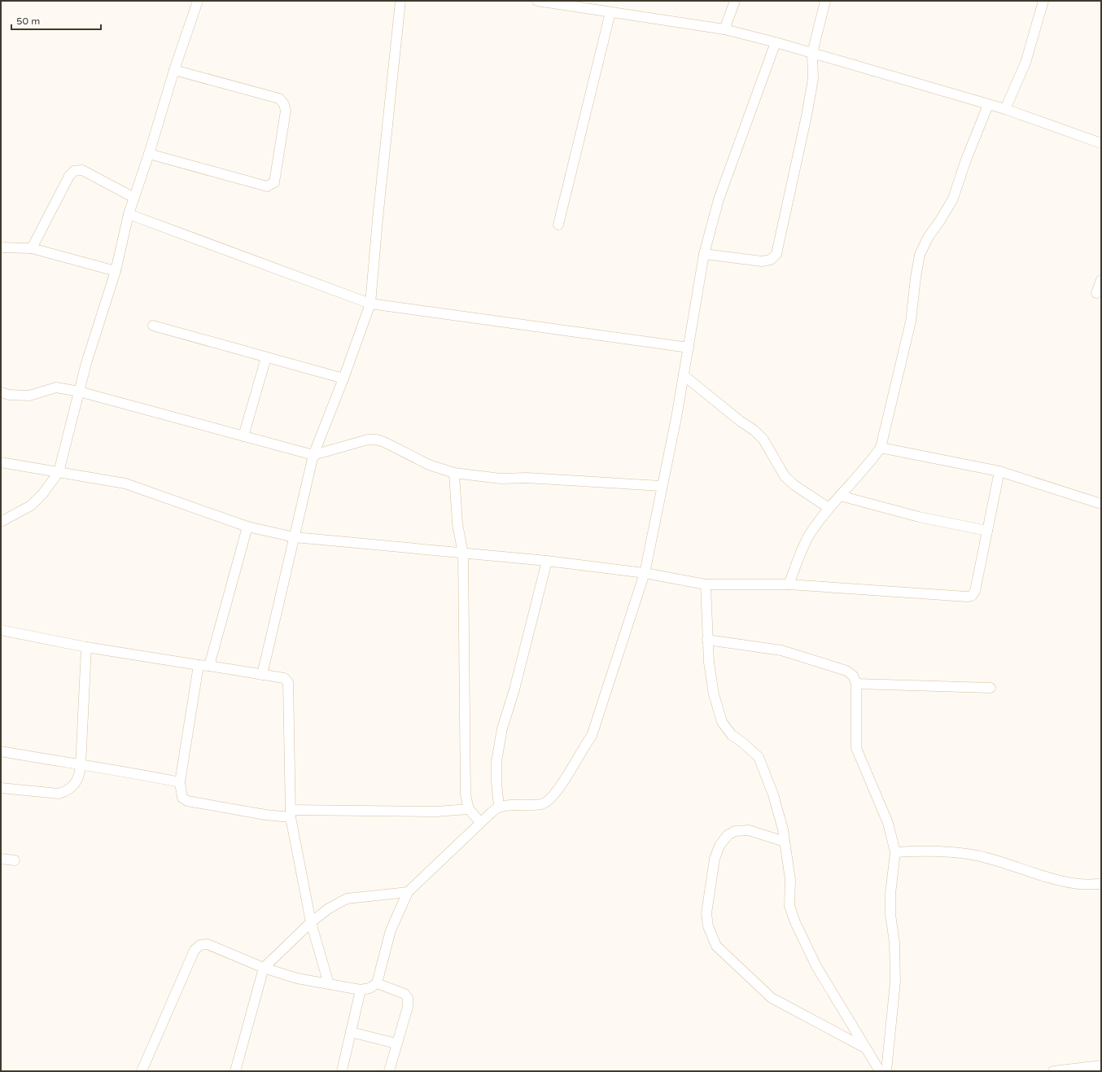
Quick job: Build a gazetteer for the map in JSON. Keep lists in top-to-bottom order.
{
  "scale_bar": "50 m"
}
